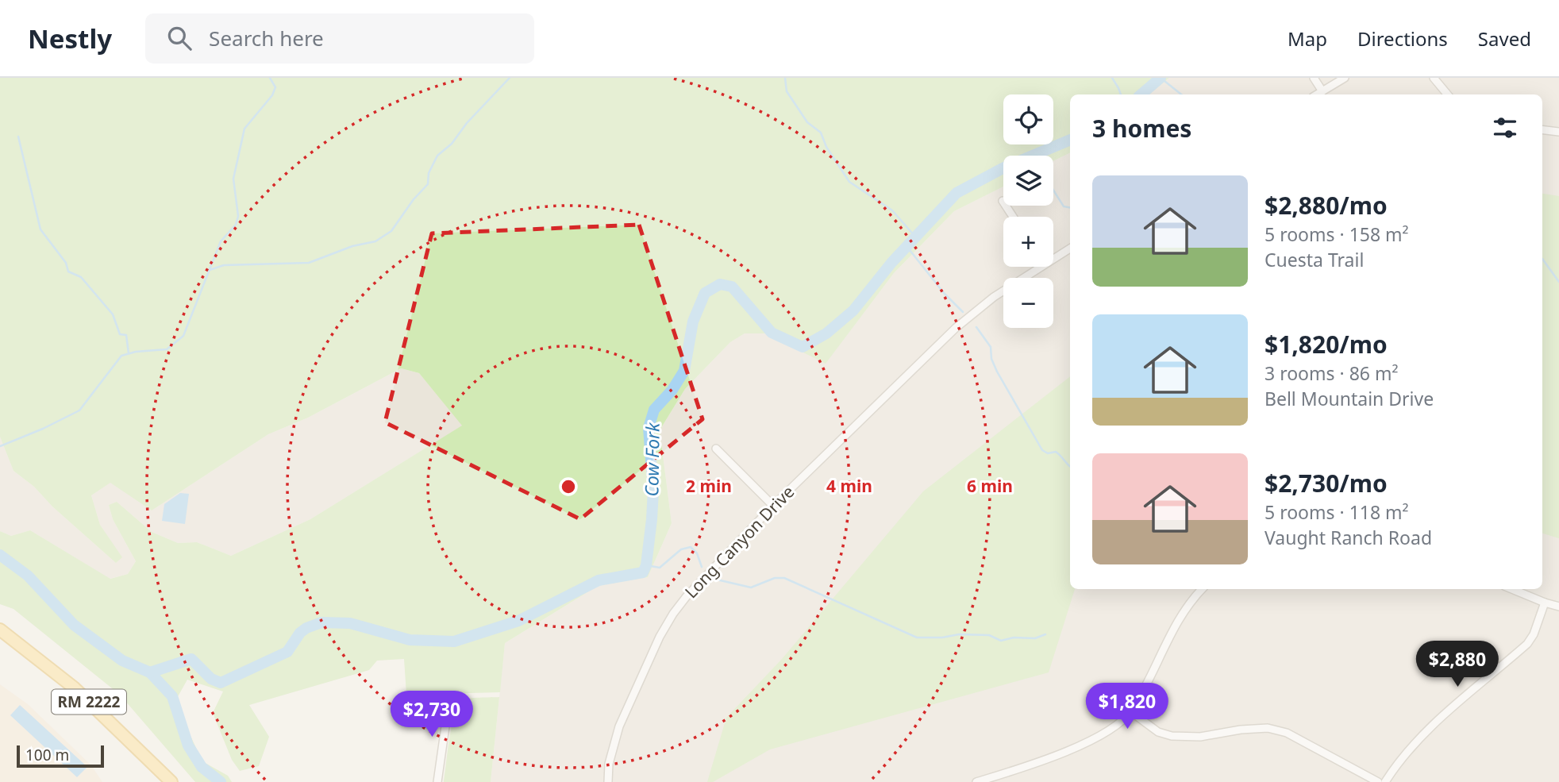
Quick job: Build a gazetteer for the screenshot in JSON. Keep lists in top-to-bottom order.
{
  "streets": {
    "main road": ["RM 2222"],
    "street": ["Long Canyon Drive"]
  },
  "water": ["Cow Fork"],
  "scale_bar": "100 m",
  "page": {
    "header": "Nestly",
    "search": "Search here",
    "nav": ["Map", "Directions", "Saved"],
    "map_buttons": ["+", "−"],
    "heading": "3 homes",
    "list": [
      {
        "name": "$2,880/mo",
        "note": "5 rooms · 158 m² · Cuesta Trail"
      },
      {
        "name": "$1,820/mo",
        "note": "3 rooms · 86 m² · Bell Mountain Drive"
      },
      {
        "name": "$2,730/mo",
        "note": "5 rooms · 118 m² · Vaught Ranch Road"
      }
    ],
    "price": ["$2,880", "$1,820", "$2,730"],
    "scale": "100 m"
  },
  "rings": ["2 min", "4 min", "6 min"]
}
